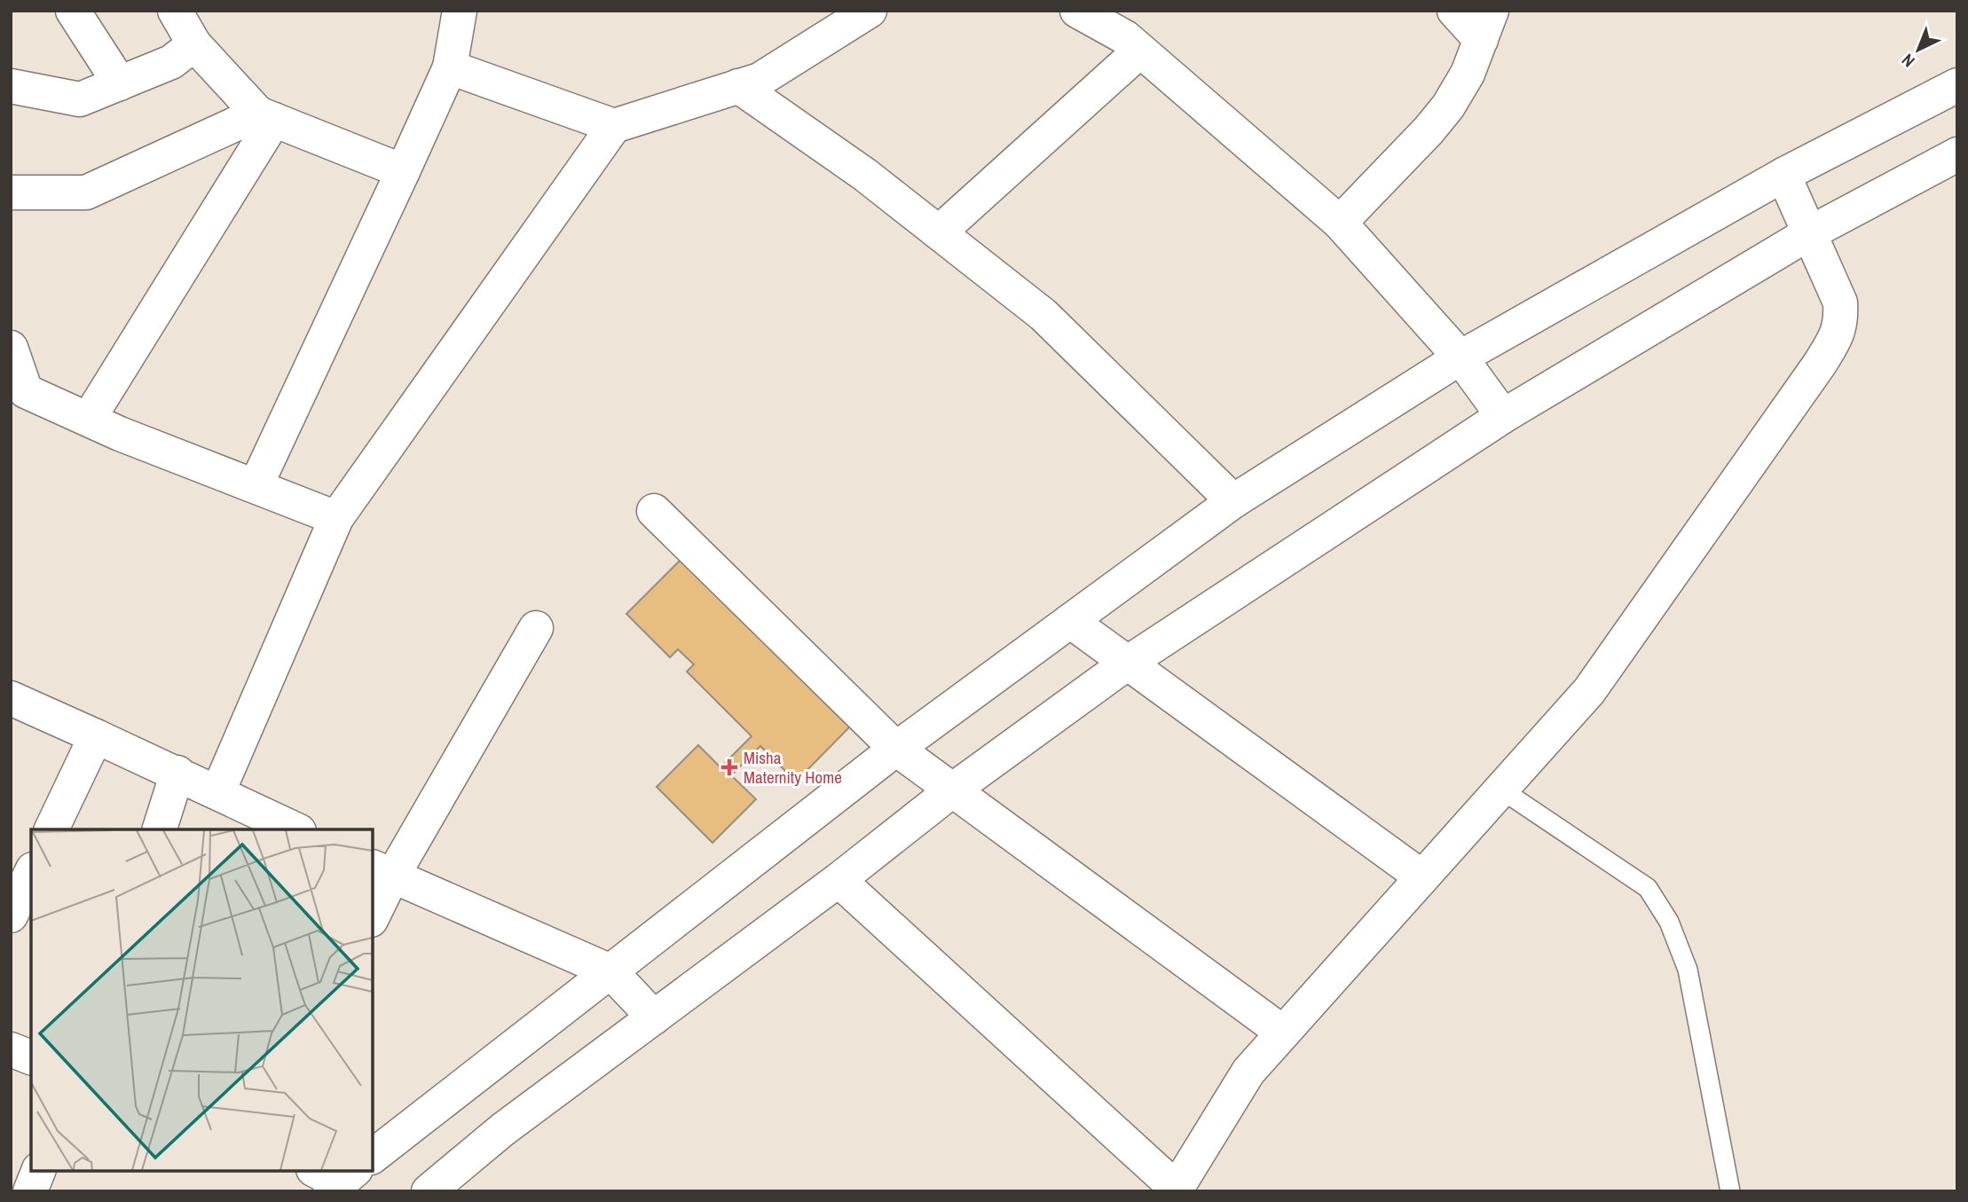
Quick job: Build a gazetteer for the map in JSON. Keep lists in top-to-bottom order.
{
  "places": {
    "health": ["Misha Maternity Home"]
  },
  "north": "bottom left"
}
